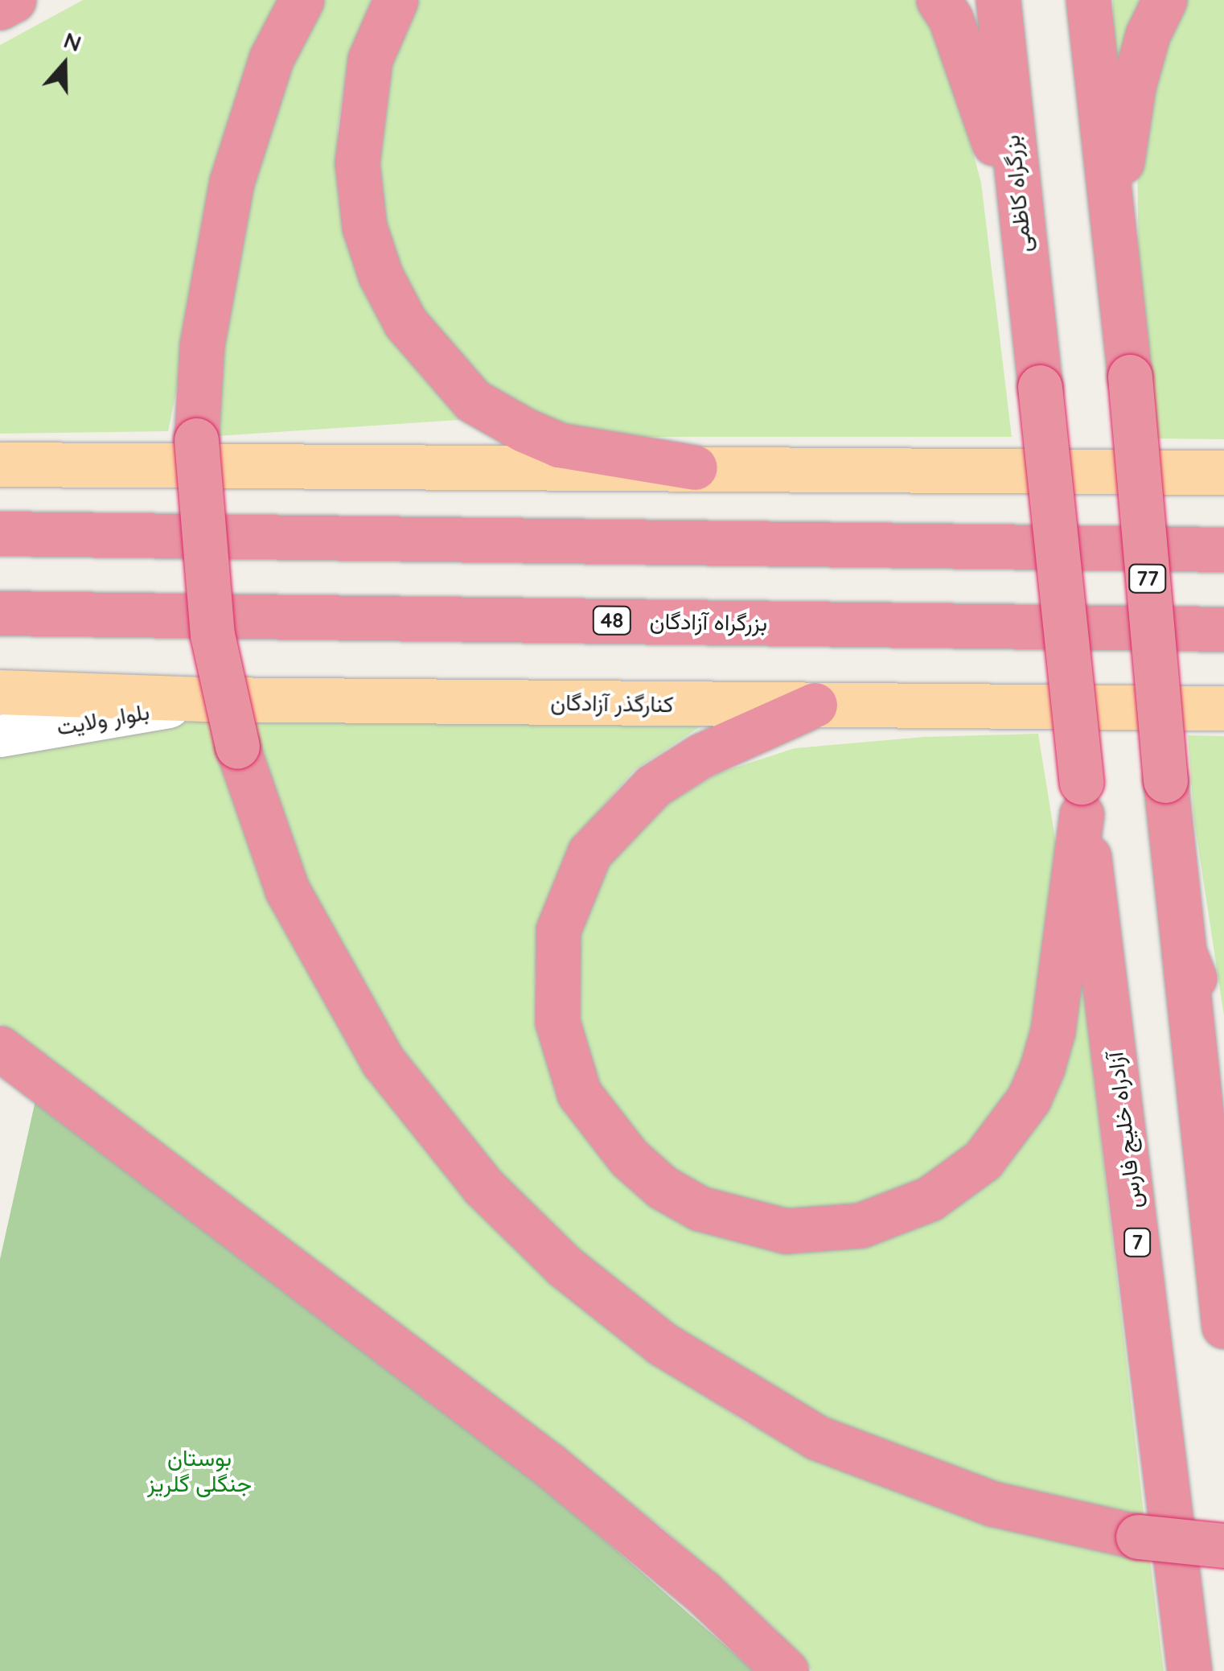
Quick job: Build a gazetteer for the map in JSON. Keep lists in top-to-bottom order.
{
  "streets": {
    "highway": [
      "بزرگراه کاظمی",
      "77",
      "48",
      "بزرگراه آزادگان",
      "آزادراه خلیج فارس",
      "7"
    ],
    "main road": ["کنارگذر آزادگان"],
    "street": ["بلوار ولایت"]
  },
  "crossings": [
    ["بزرگراه کاظمی", "آزادراه خلیج فارس"],
    ["کنارگذر آزادگان", "بلوار ولایت"]
  ],
  "parks": ["بوستان جنگلی گلریز"],
  "north": "top"
}
